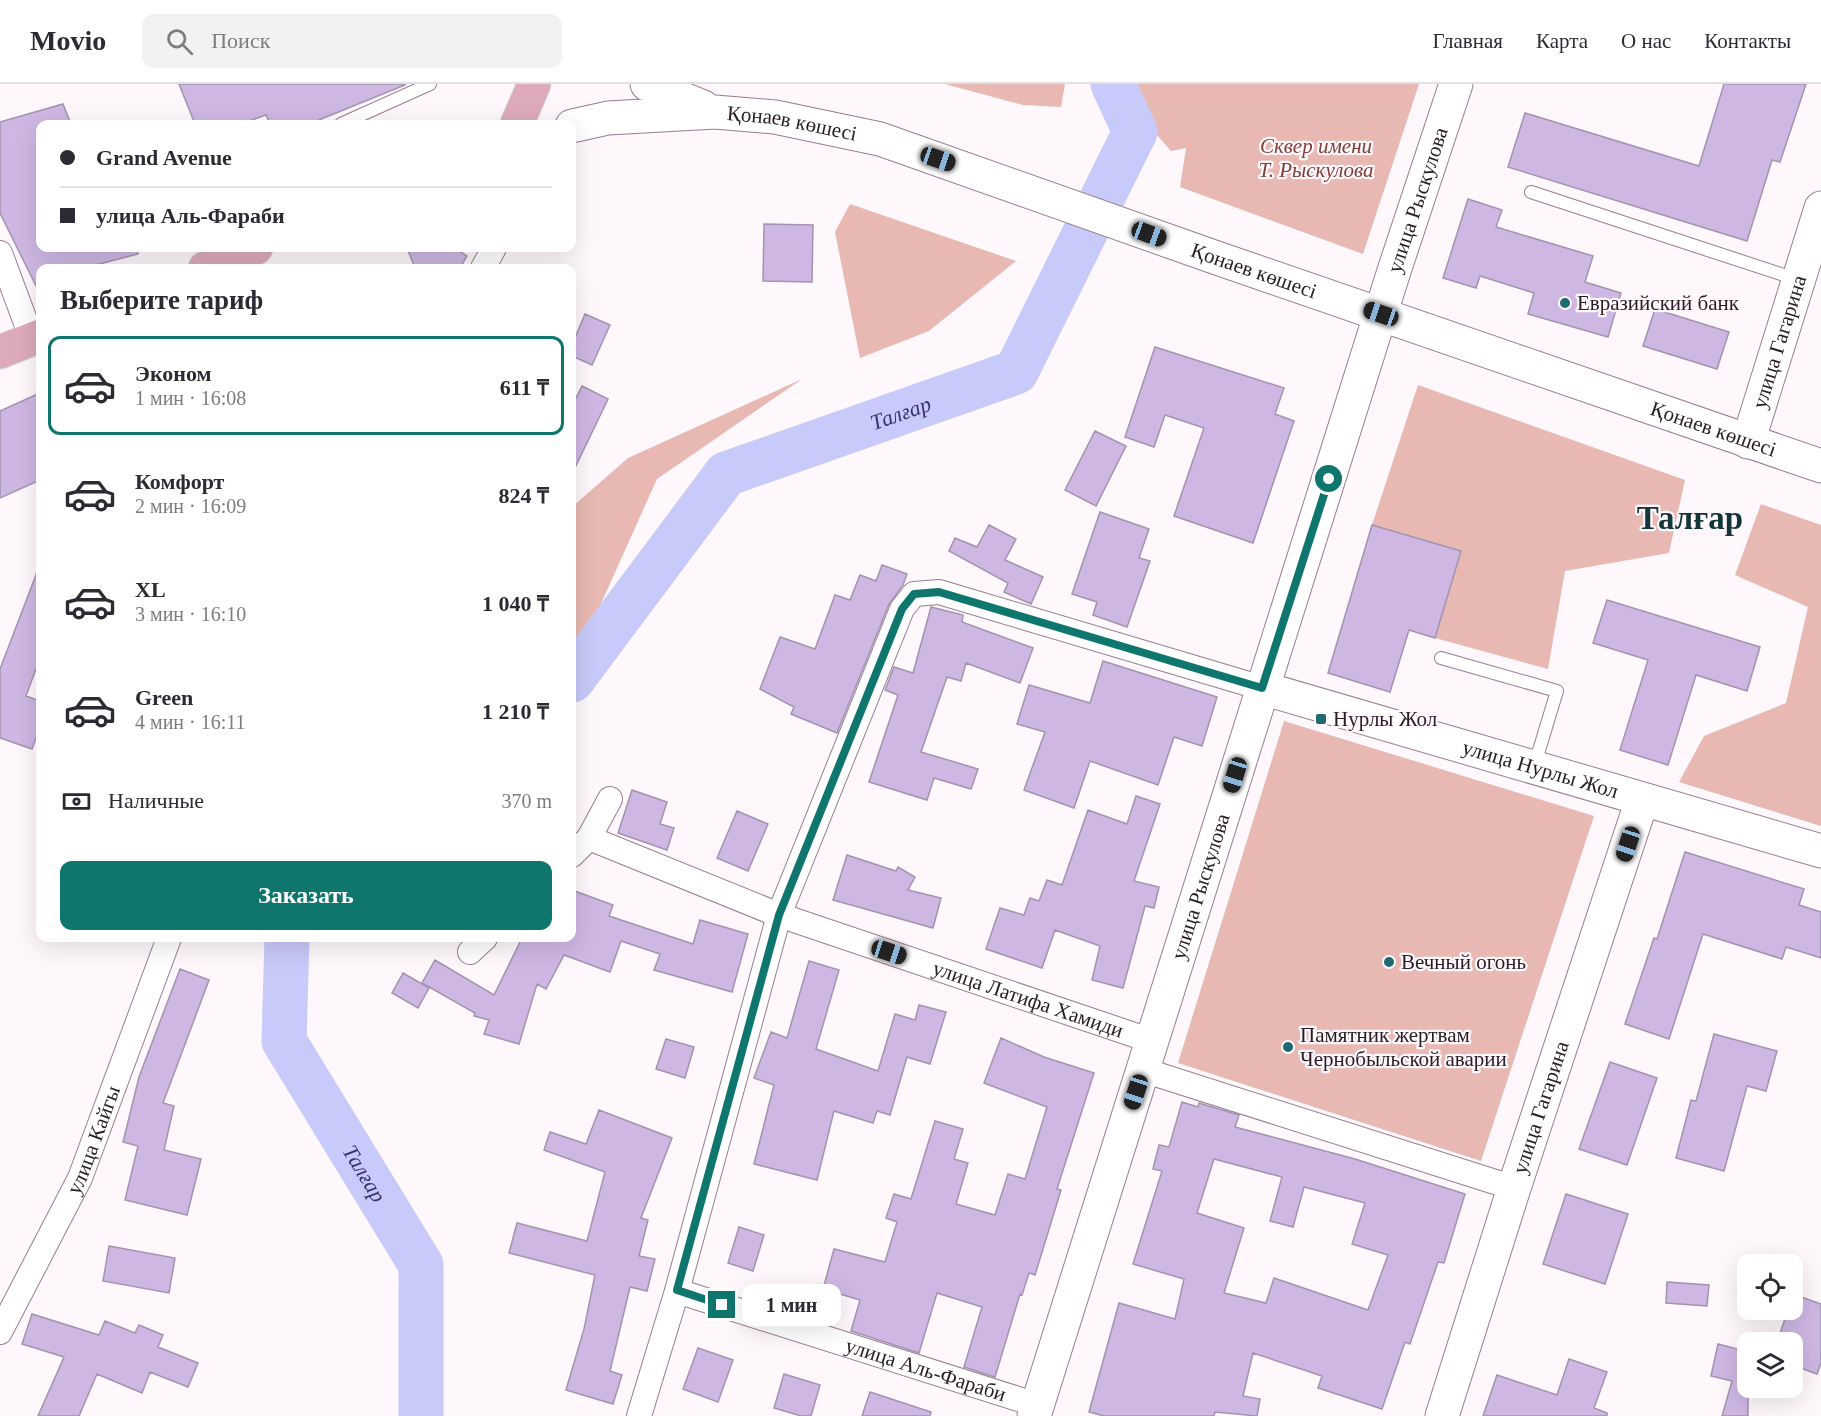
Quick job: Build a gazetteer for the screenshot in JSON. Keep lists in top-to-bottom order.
{
  "streets": {
    "main road": [
      "Қонаев көшесі",
      "улица Рыскулова",
      "улица Гагарина",
      "улица Нурлы Жол"
    ],
    "street": ["улица Латифа Хамиди", "улица Кайгы", "улица Аль-Фараби"]
  },
  "crossings": [
    ["Қонаев көшесі", "улица Рыскулова"],
    ["Қонаев көшесі", "улица Гагарина"],
    ["улица Рыскулова", "улица Нурлы Жол"],
    ["улица Рыскулова", "улица Латифа Хамиди"],
    ["улица Рыскулова", "улица Аль-Фараби"],
    ["улица Гагарина", "улица Нурлы Жол"],
    ["улица Гагарина", "улица Латифа Хамиди"],
    ["улица Нурлы Жол", "улица Латифа Хамиди"]
  ],
  "districts": ["Талғар"],
  "water": ["Талғар"],
  "parks": ["Сквер имени Т. Рыскулова"],
  "places": {
    "other": ["Евразийский банк", "Вечный огонь", "Памятник жертвам Чернобыльской аварии"],
    "transit": ["Нурлы Жол"]
  },
  "page": {
    "header": "Movio",
    "search": "Поиск",
    "nav": [
      "Главная",
      "Карта",
      "О нас",
      "Контакты"
    ],
    "banner": ["Grand Avenue", "улица Аль-Фараби"],
    "heading": "Выберите тариф",
    "list": [
      {
        "name": "Эконом",
        "note": "1 мин · 16:08",
        "value": "611 ₸"
      },
      {
        "name": "Комфорт",
        "note": "2 мин · 16:09",
        "value": "824 ₸"
      },
      {
        "name": "XL",
        "note": "3 мин · 16:10",
        "value": "1 040 ₸"
      },
      {
        "name": "Green",
        "note": "4 мин · 16:11",
        "value": "1 210 ₸"
      }
    ],
    "pay": ["Наличные", "370 m"],
    "buttons": "Заказать",
    "bubble": "1 мин"
  }
}
